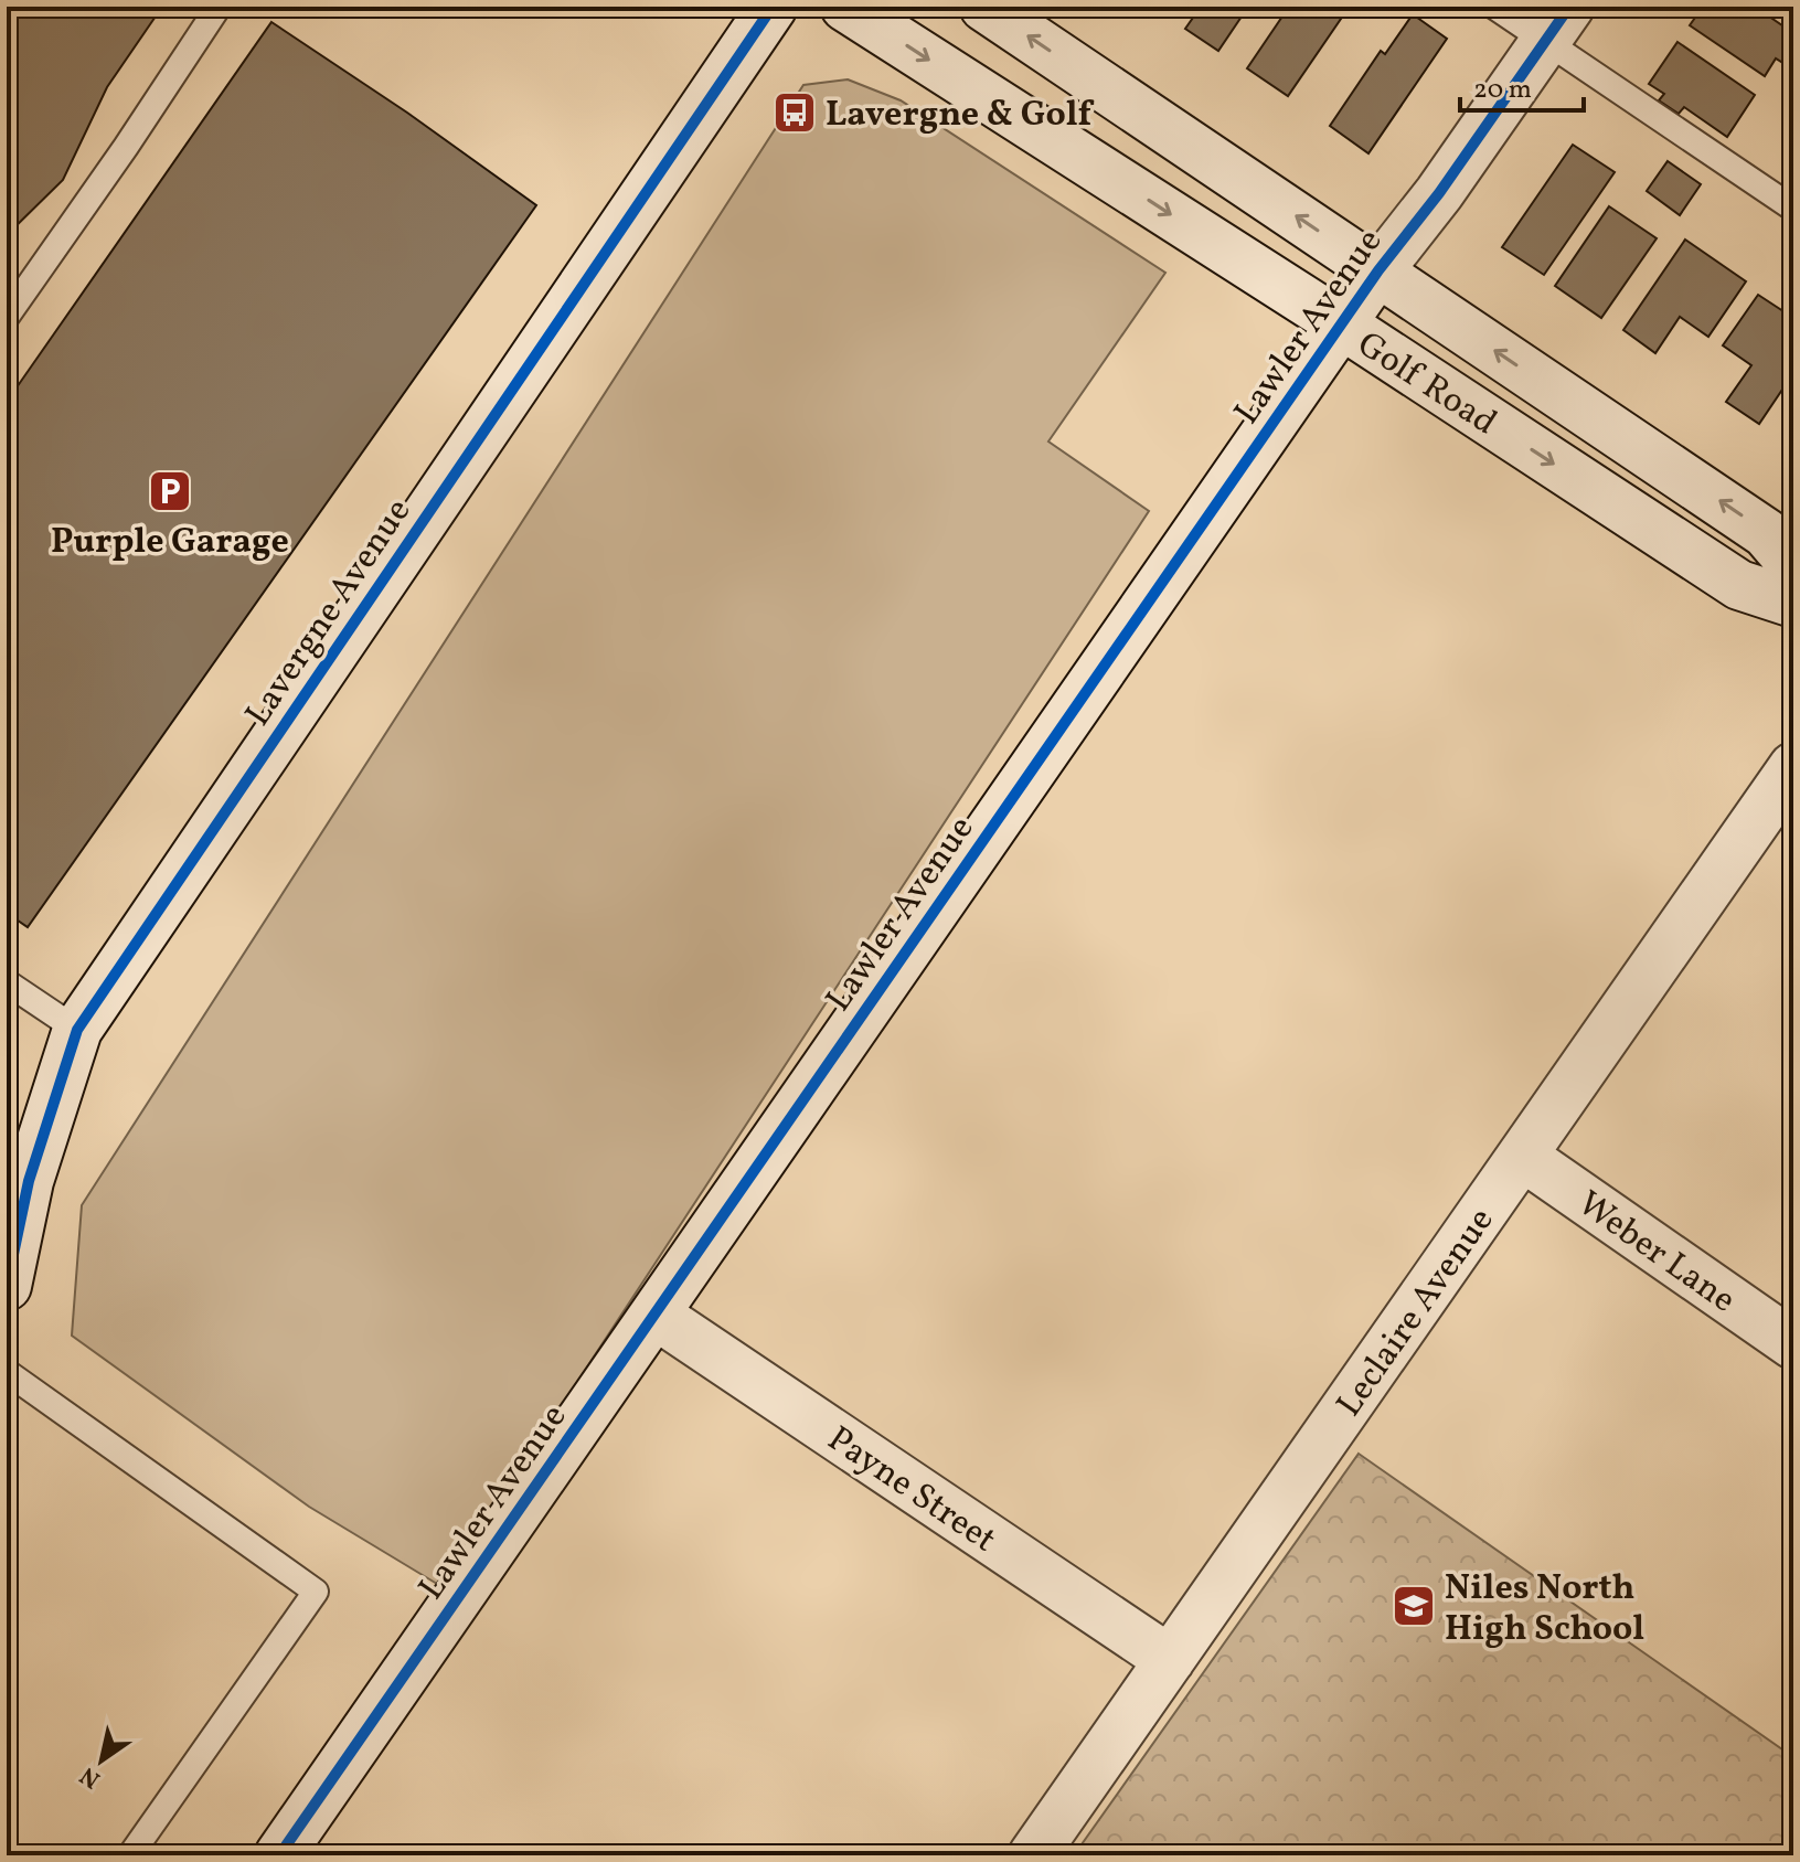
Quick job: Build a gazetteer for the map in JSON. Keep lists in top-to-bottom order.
{
  "streets": {
    "street": [
      "Lawler Avenue",
      "Golf Road",
      "Lavergne Avenue",
      "Weber Lane",
      "Leclaire Avenue",
      "Payne Street"
    ]
  },
  "crossings": [
    ["Lawler Avenue", "Golf Road"],
    ["Lawler Avenue", "Payne Street"],
    ["Weber Lane", "Leclaire Avenue"],
    ["Leclaire Avenue", "Payne Street"]
  ],
  "places": {
    "bus stop": ["Lavergne & Golf"],
    "parking": ["Purple Garage"],
    "school or university": ["Niles North High School"]
  },
  "scale_bar": "20 m",
  "north": "bottom left"
}
